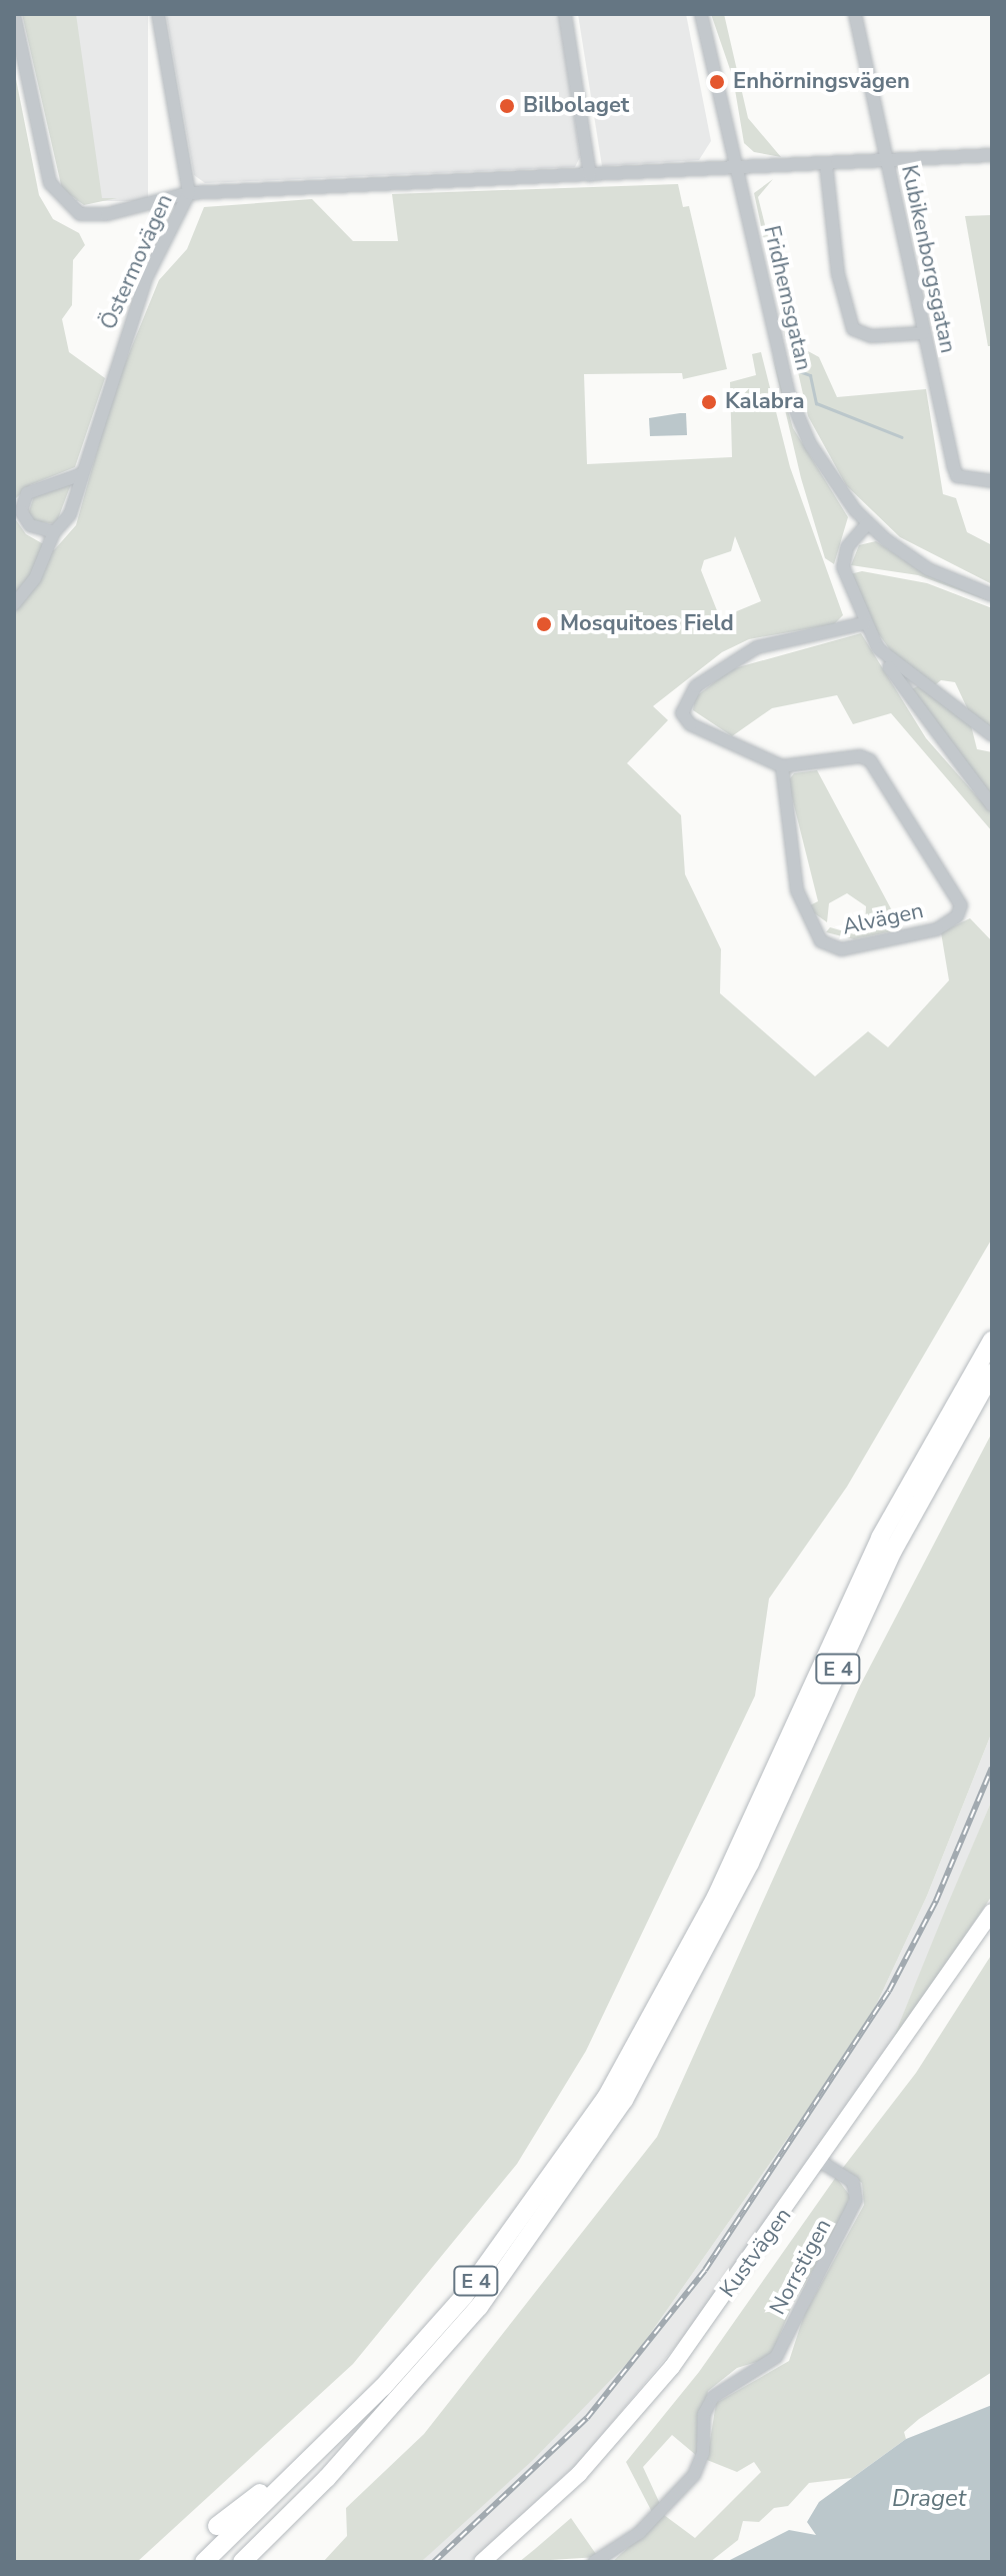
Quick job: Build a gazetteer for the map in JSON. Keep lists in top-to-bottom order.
{
  "streets": {
    "highway": ["E 4"],
    "main road": ["Kustvägen"],
    "street": [
      "Kubikenborgsgatan",
      "Östermovägen",
      "Fridhemsgatan",
      "Alvägen",
      "Norrstigen"
    ]
  },
  "crossings": [
    ["Kustvägen", "Norrstigen"]
  ],
  "water": ["Draget"],
  "places": [
    "Enhörningsvägen",
    "Bilbolaget",
    "Kalabra",
    "Mosquitoes Field"
  ]
}
